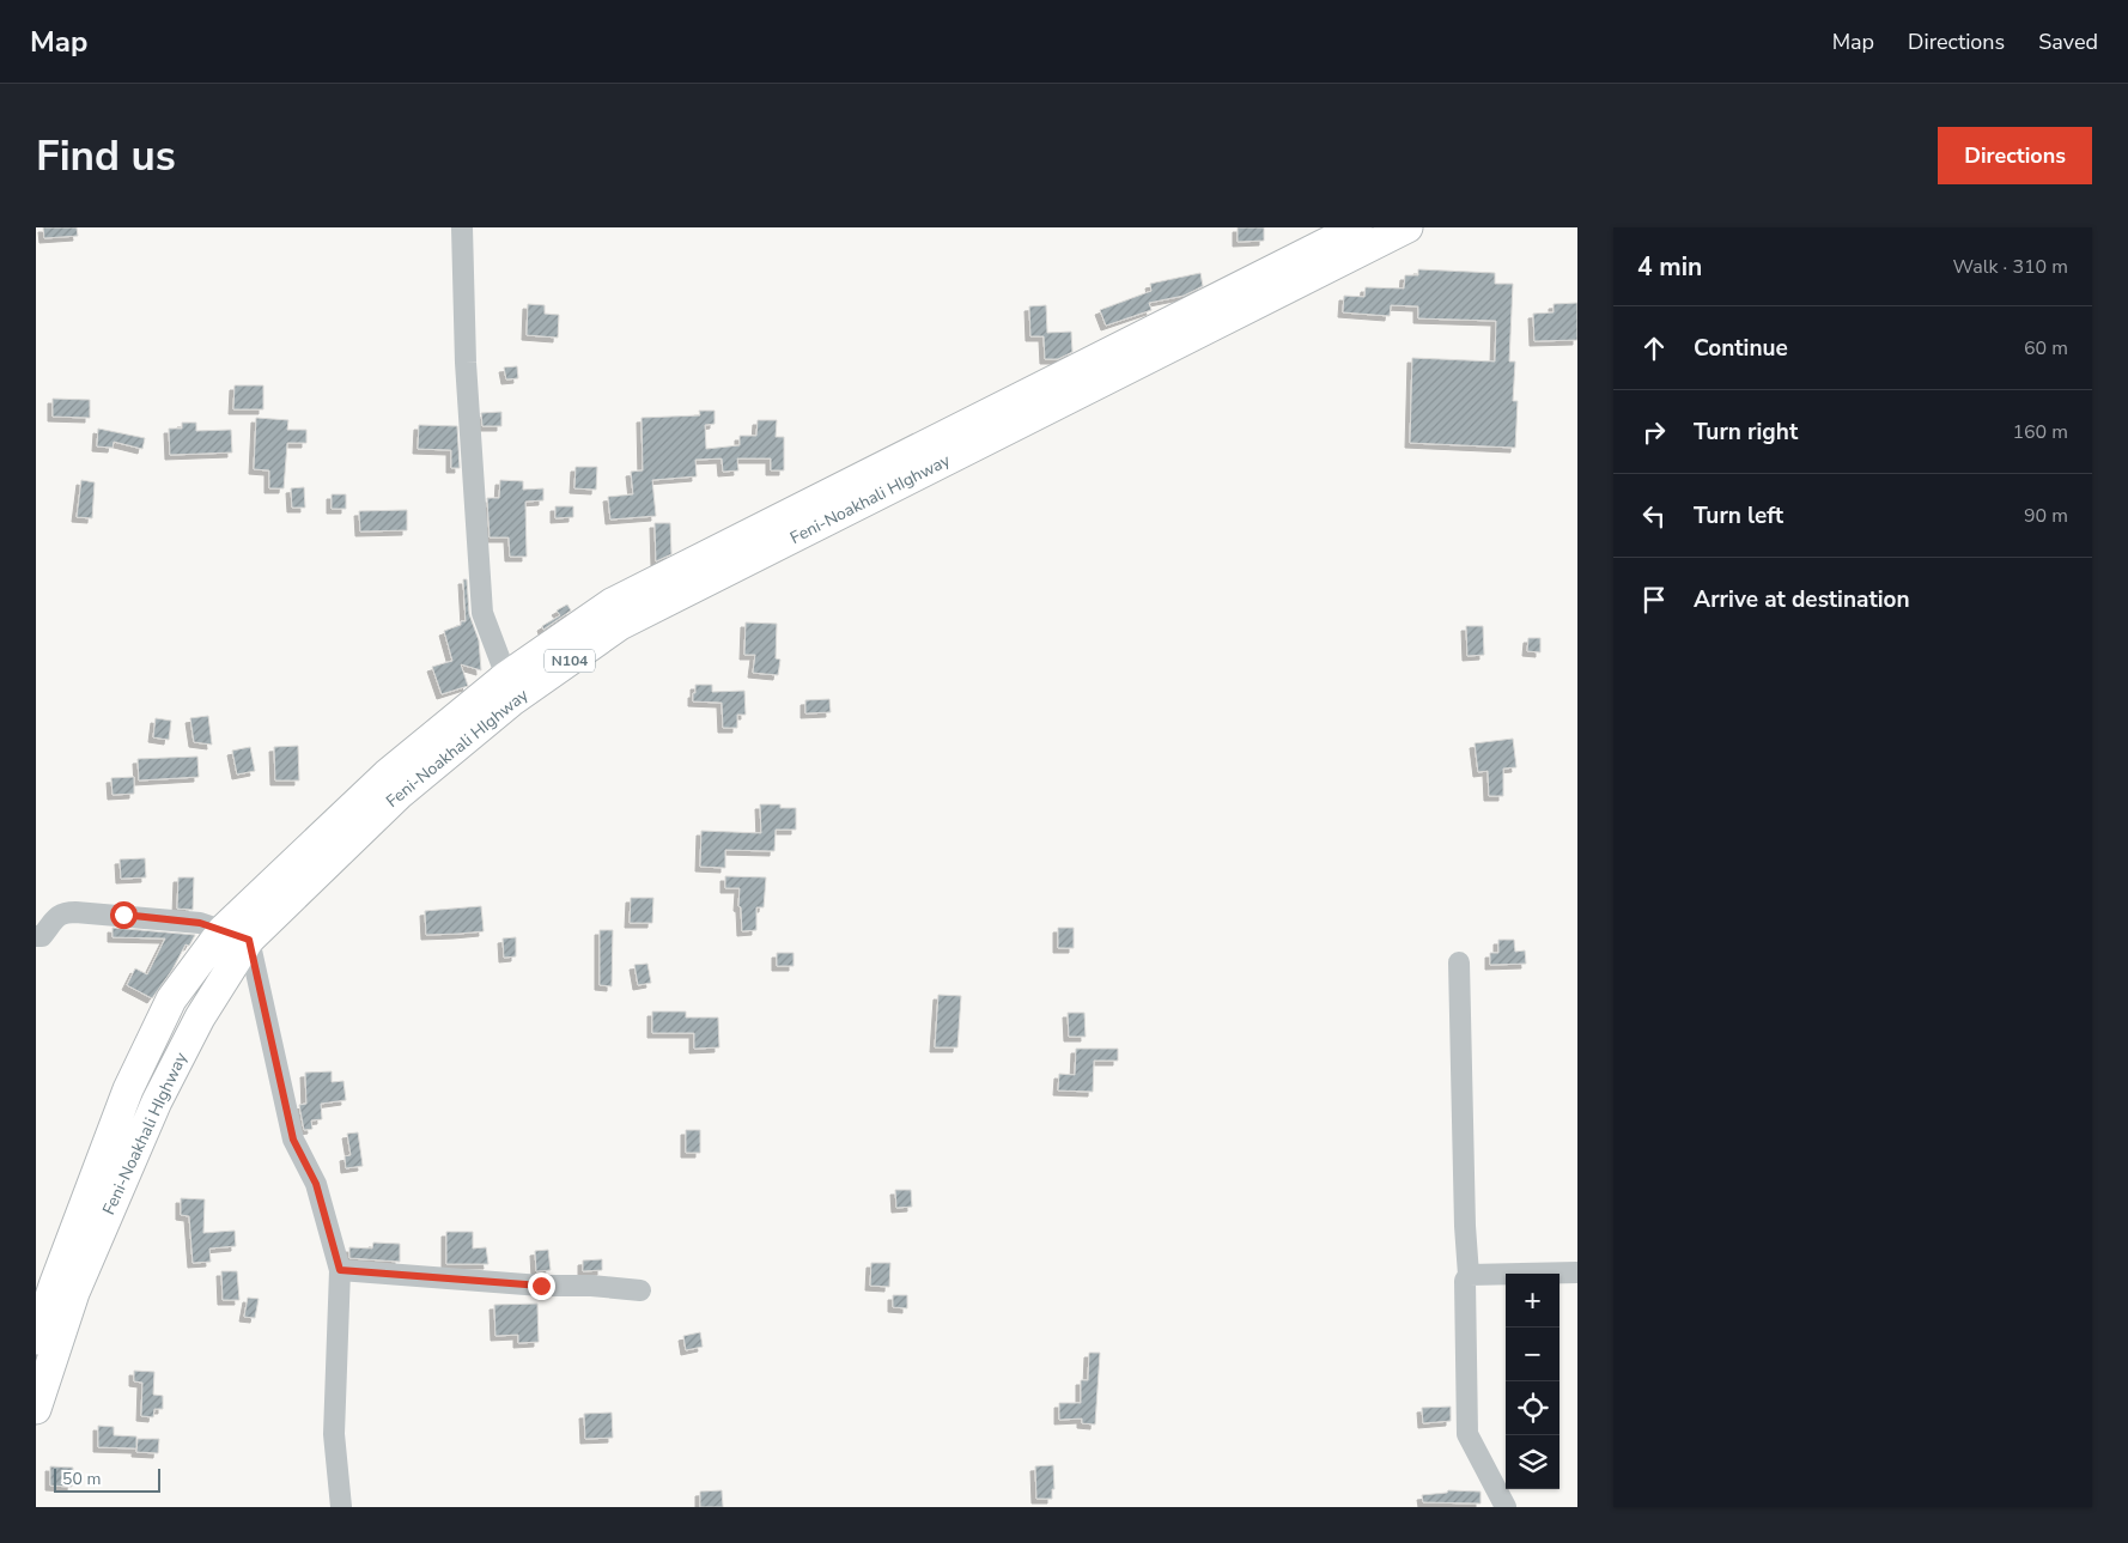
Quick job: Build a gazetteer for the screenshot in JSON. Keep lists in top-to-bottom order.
{
  "streets": {
    "highway": ["Feni-Noakhali HIghway", "N104"]
  },
  "scale_bar": "50 m",
  "page": {
    "header": "Map",
    "nav": ["Map", "Directions", "Saved"],
    "buttons": "Directions",
    "title": "Find us",
    "heading": ["4 min", "Walk · 310 m"],
    "list": [
      ["Continue", "60 m"],
      ["Turn right", "160 m"],
      ["Turn left", "90 m"],
      "Arrive at destination"
    ],
    "map_buttons": ["+", "−"],
    "scale": "50 m"
  }
}
